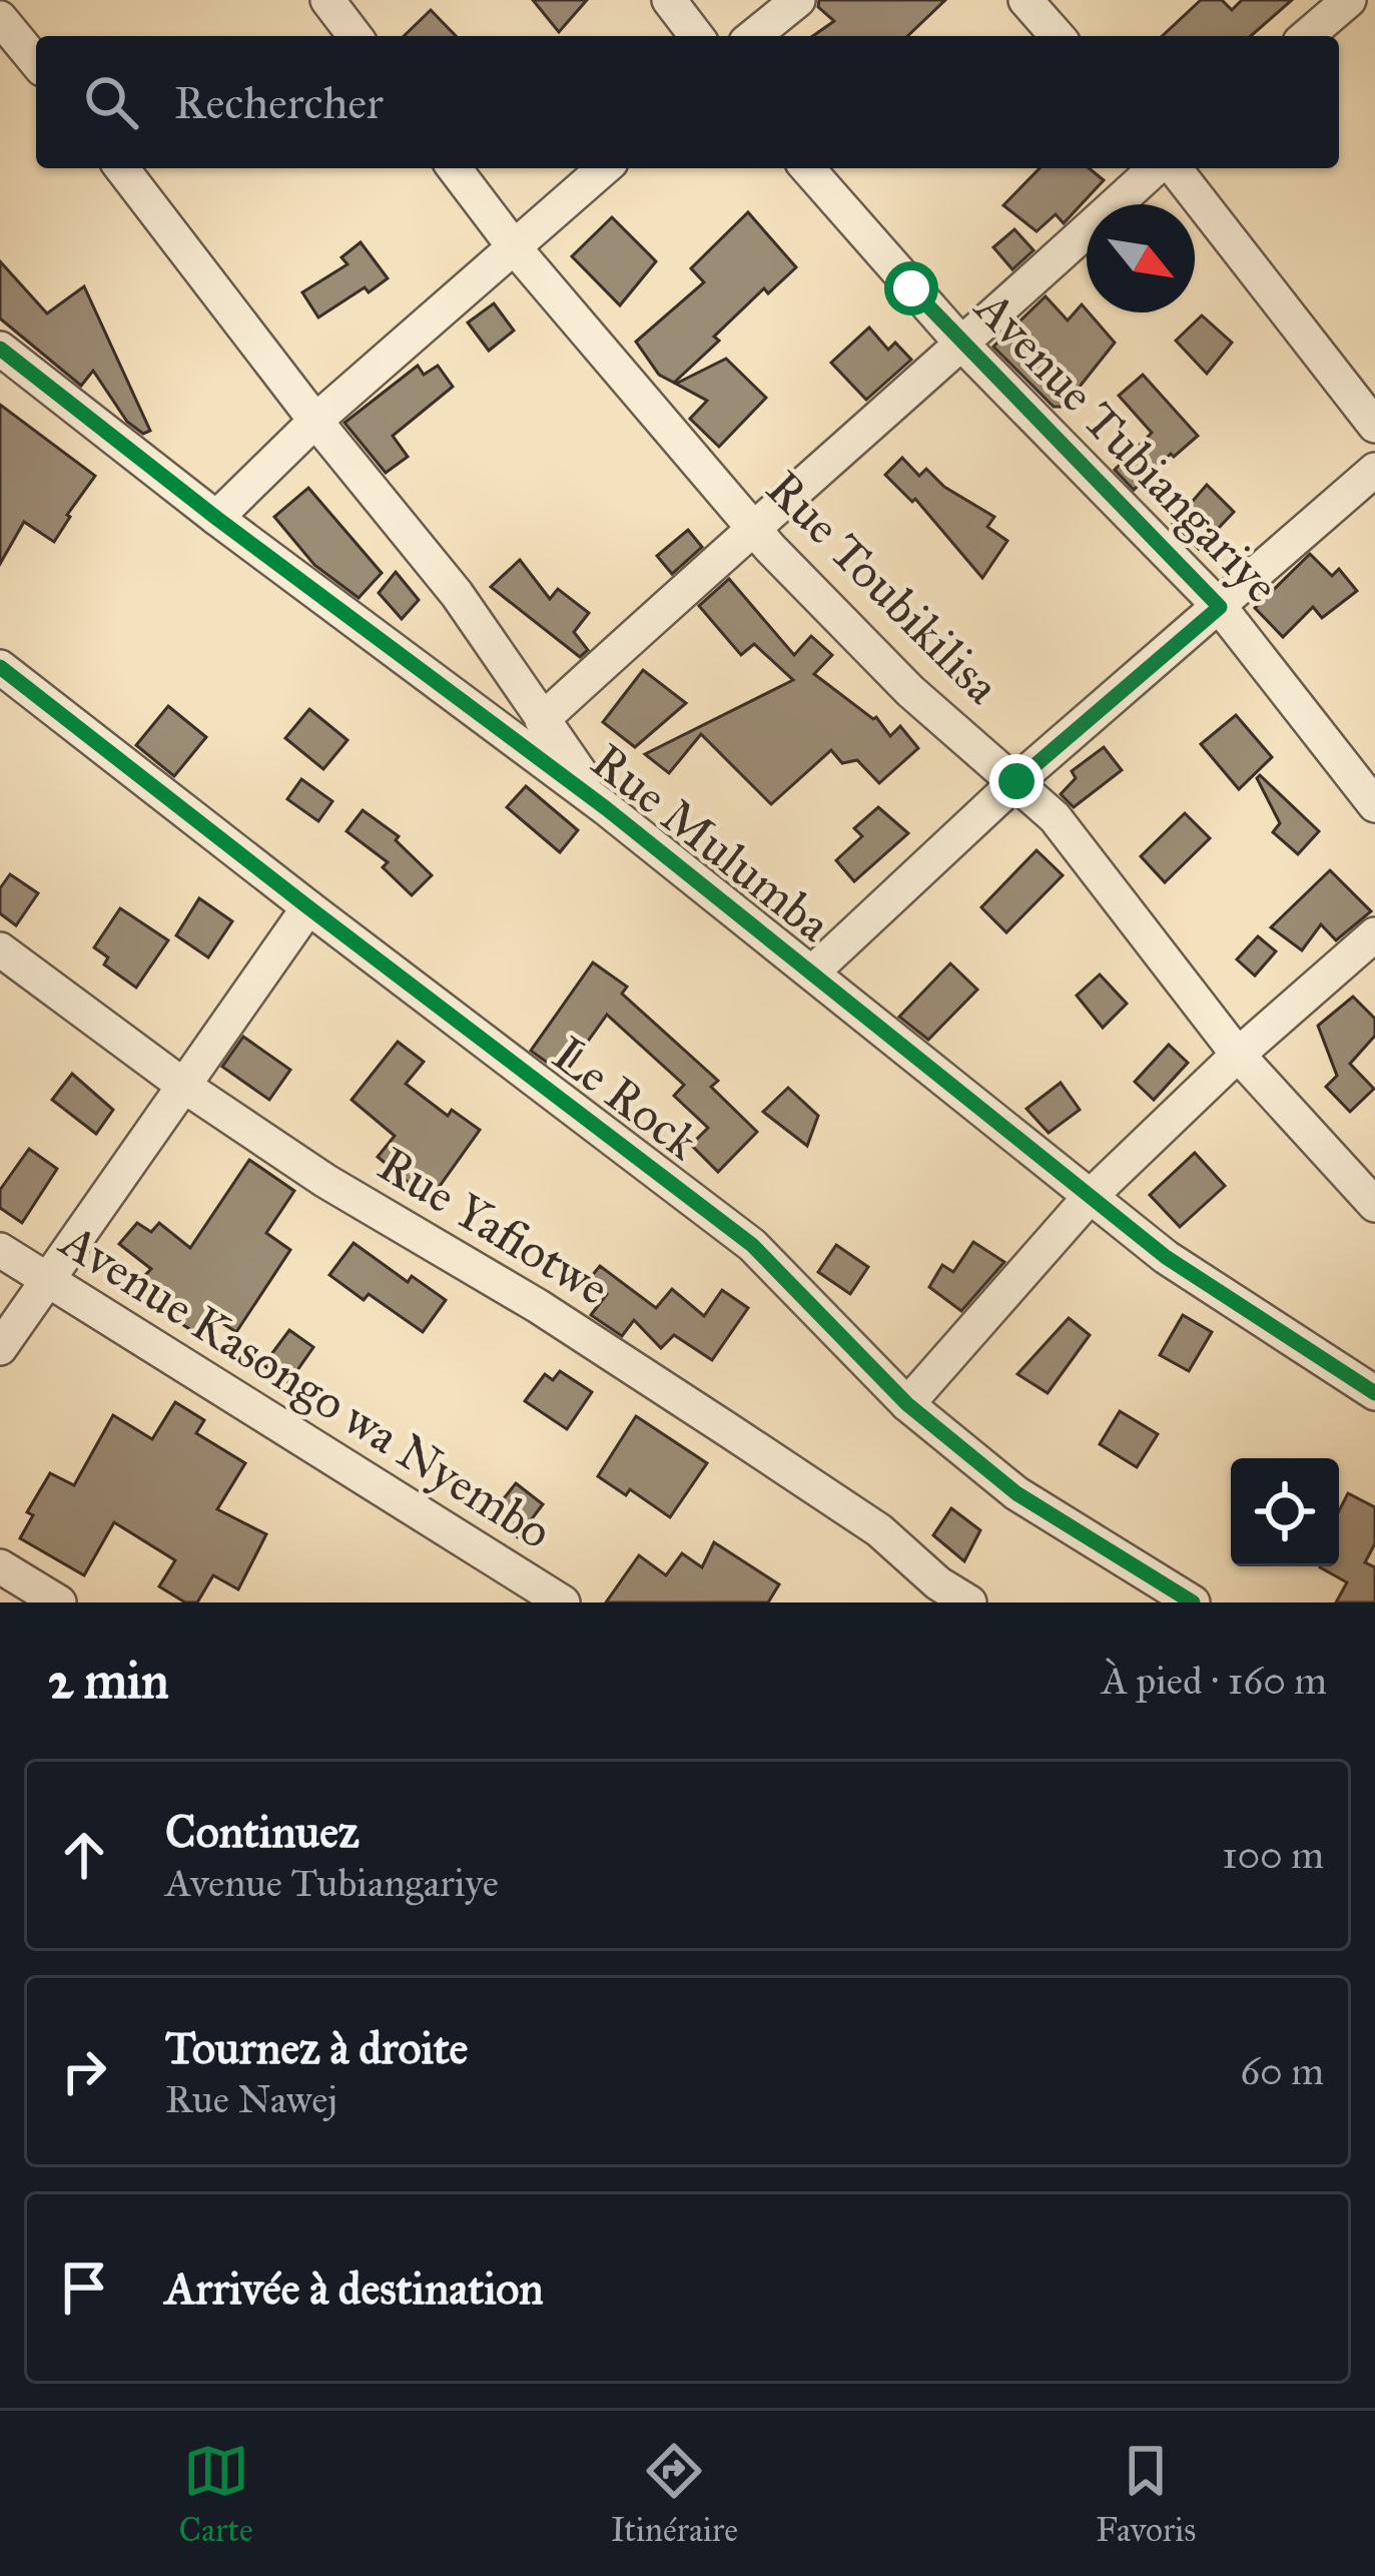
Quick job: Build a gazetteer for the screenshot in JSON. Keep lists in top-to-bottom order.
{
  "streets": {
    "street": [
      "Avenue Tubiangariye",
      "Rue Toubikilisa",
      "Rue Mulumba",
      "Le Rock",
      "Rue Yafiotwe",
      "Avenue Kasongo wa Nyembo"
    ]
  },
  "north": "bottom right",
  "page": {
    "search": "Rechercher",
    "heading": ["2 min", "À pied · 160 m"],
    "list": [
      ["Continuez", "Avenue Tubiangariye", "100 m"],
      ["Tournez à droite", "Rue Nawej", "60 m"],
      "Arrivée à destination"
    ],
    "nav": ["Carte", "Itinéraire", "Favoris"]
  }
}
